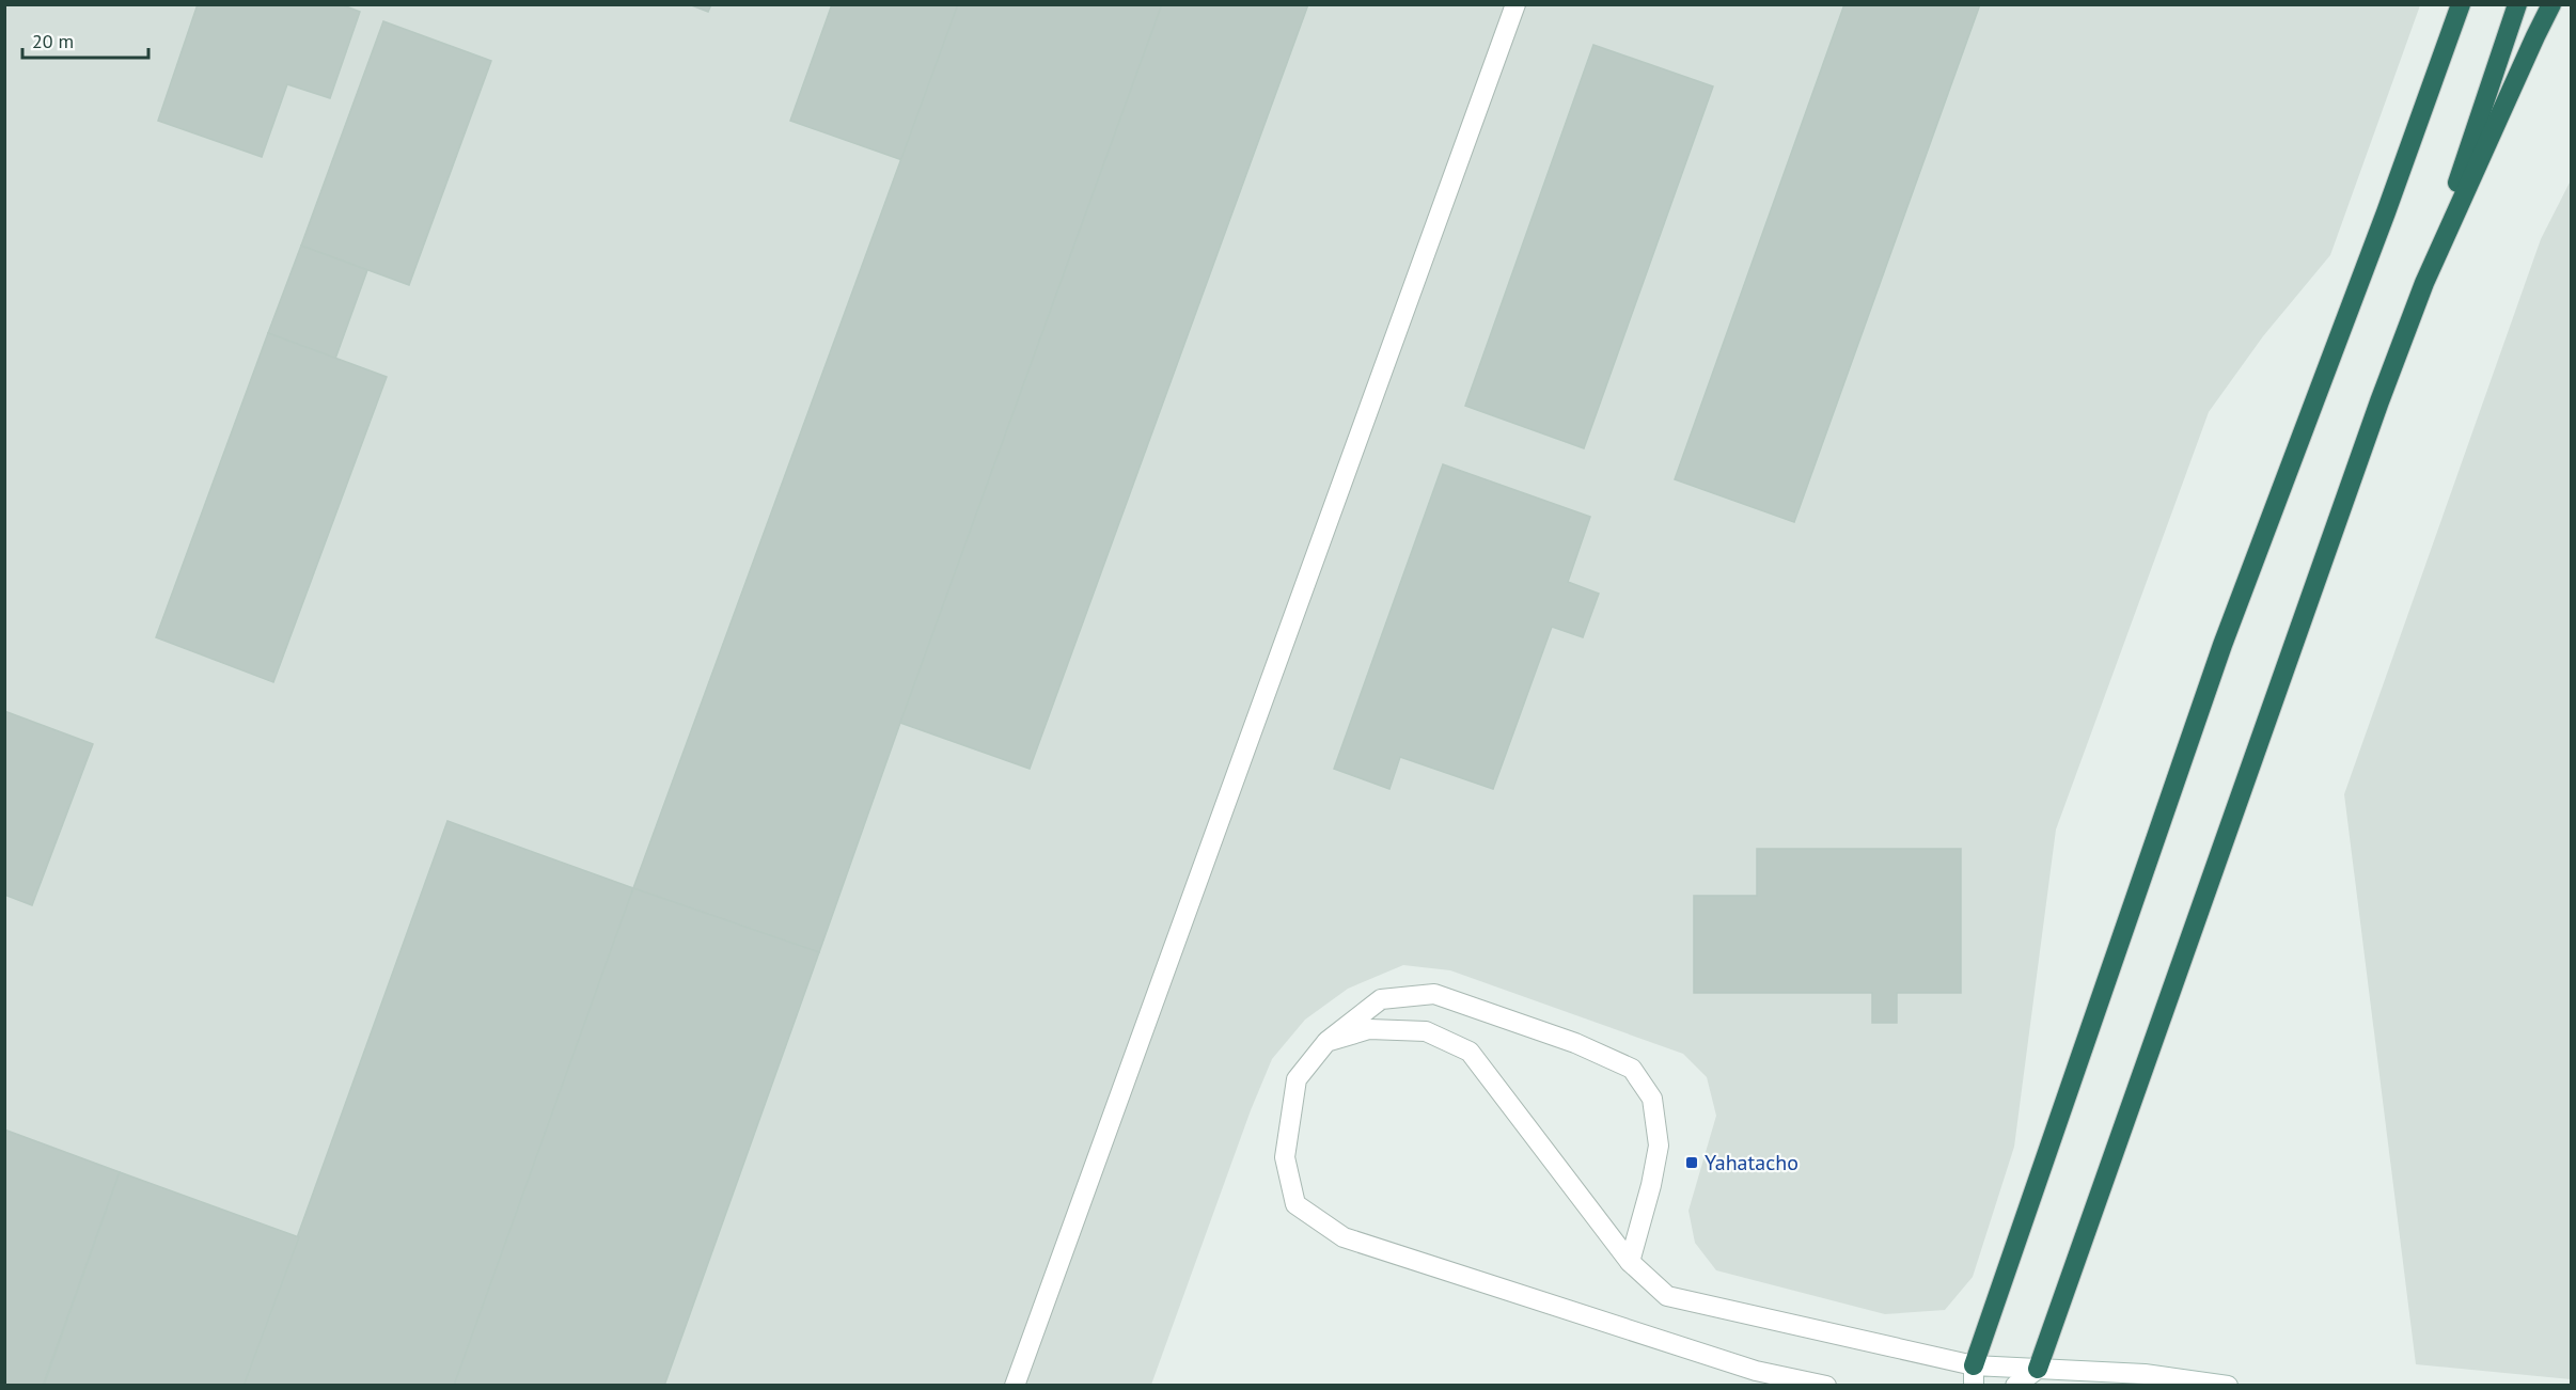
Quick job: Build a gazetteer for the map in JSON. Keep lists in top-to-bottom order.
{
  "places": {
    "transit": ["Yahatacho"]
  },
  "scale_bar": "20 m"
}
